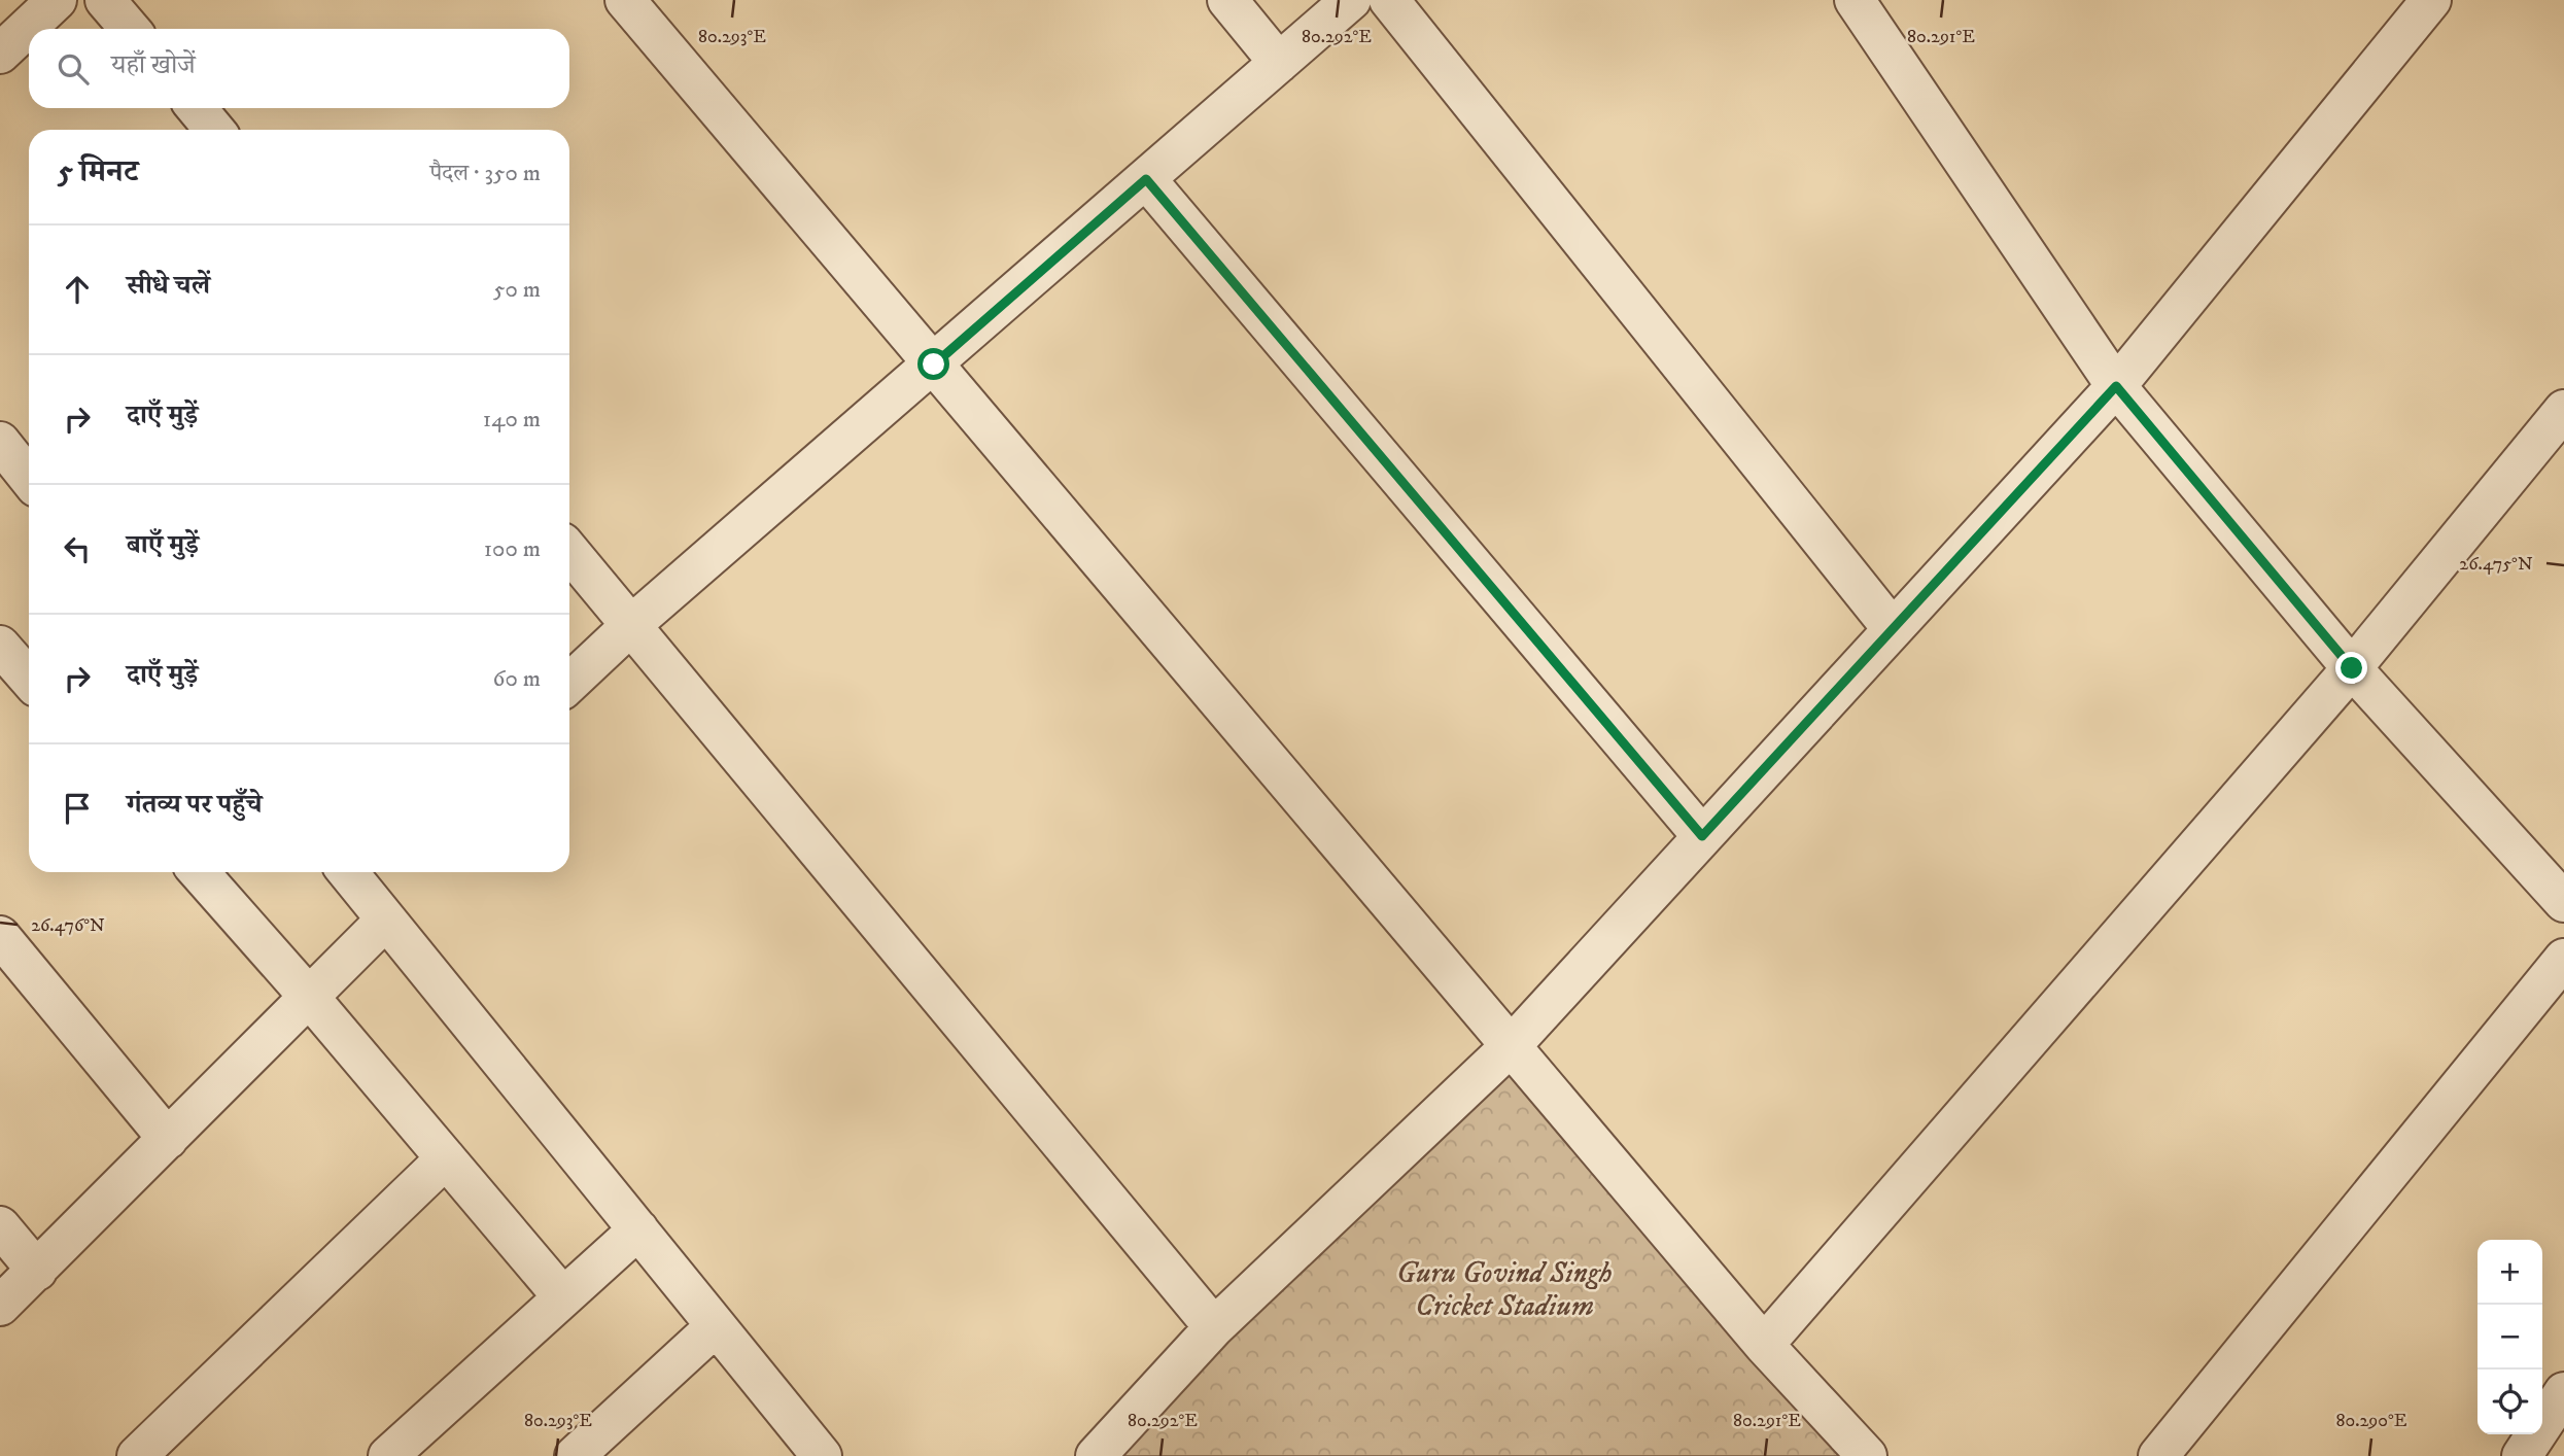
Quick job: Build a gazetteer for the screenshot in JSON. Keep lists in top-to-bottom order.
{
  "parks": ["Guru Govind Singh Cricket Stadium"],
  "page": {
    "search": "यहाँ खोजें",
    "heading": ["5 मिनट", "पैदल · 350 m"],
    "list": [
      ["सीधे चलें", "50 m"],
      ["दाएँ मुड़ें", "140 m"],
      ["बाएँ मुड़ें", "100 m"],
      ["दाएँ मुड़ें", "60 m"],
      "गंतव्य पर पहुँचे"
    ],
    "map_buttons": ["+", "−"]
  },
  "coordinates": [
    "80.293°E",
    "80.292°E",
    "80.291°E",
    "26.475°N",
    "26.476°N",
    "80.290°E"
  ]
}
